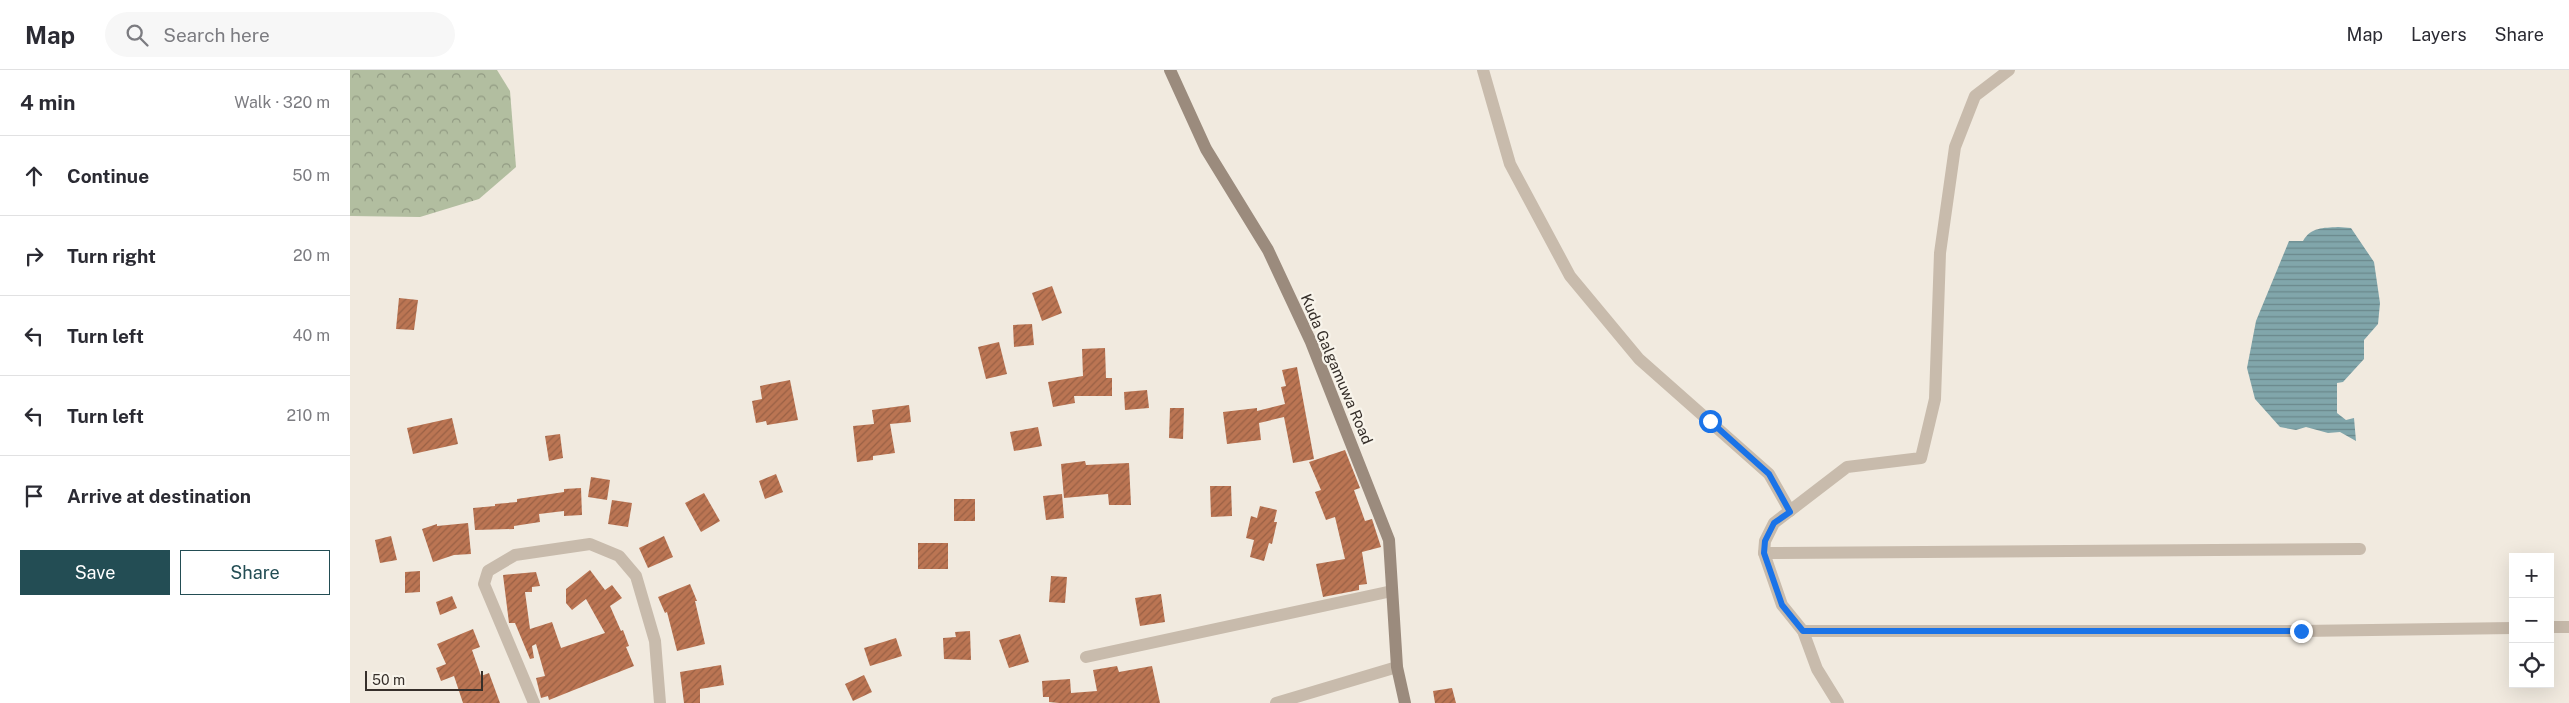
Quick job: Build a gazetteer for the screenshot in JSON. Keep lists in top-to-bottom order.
{
  "streets": {
    "street": ["Kuda Galgamuwa Road"]
  },
  "scale_bar": "50 m",
  "page": {
    "header": "Map",
    "search": "Search here",
    "nav": ["Map", "Layers", "Share"],
    "heading": ["4 min", "Walk · 320 m"],
    "list": [
      ["Continue", "50 m"],
      ["Turn right", "20 m"],
      ["Turn left", "40 m"],
      ["Turn left", "210 m"],
      "Arrive at destination"
    ],
    "buttons": ["Save", "Share"],
    "map_buttons": ["+", "−"],
    "scale": "50 m"
  }
}
